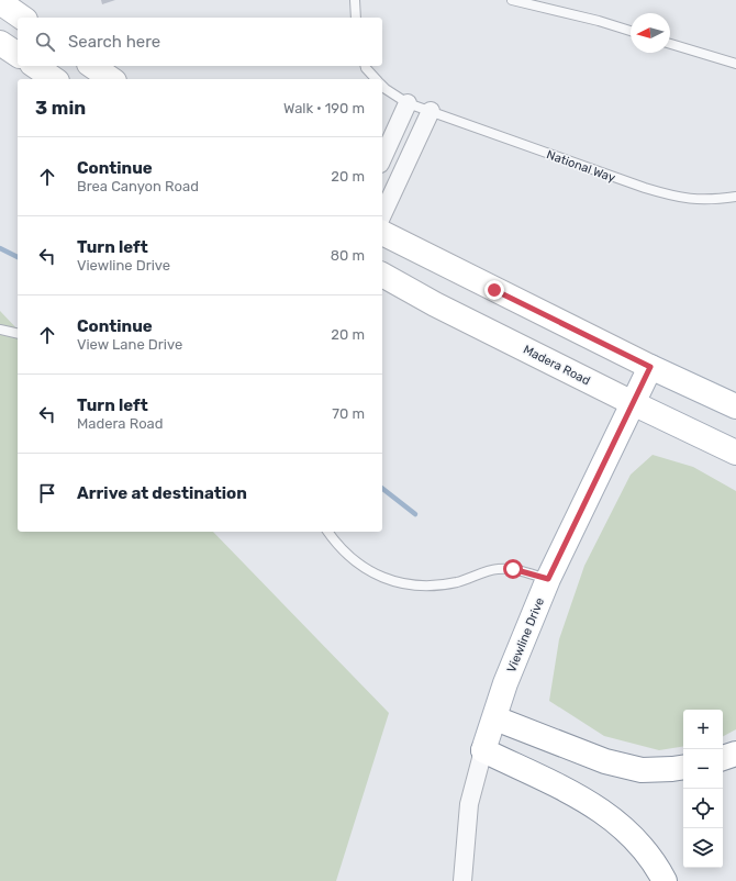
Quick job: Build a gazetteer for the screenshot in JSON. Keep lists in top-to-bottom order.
{
  "streets": {
    "main road": ["Madera Road", "Viewline Drive"],
    "lane": ["National Way"]
  },
  "crossings": [
    ["Madera Road", "Viewline Drive"]
  ],
  "north": "left",
  "page": {
    "search": "Search here",
    "heading": ["3 min", "Walk · 190 m"],
    "list": [
      ["Continue", "Brea Canyon Road", "20 m"],
      ["Turn left", "Viewline Drive", "80 m"],
      ["Continue", "View Lane Drive", "20 m"],
      ["Turn left", "Madera Road", "70 m"],
      "Arrive at destination"
    ],
    "map_buttons": ["+", "−"]
  }
}
